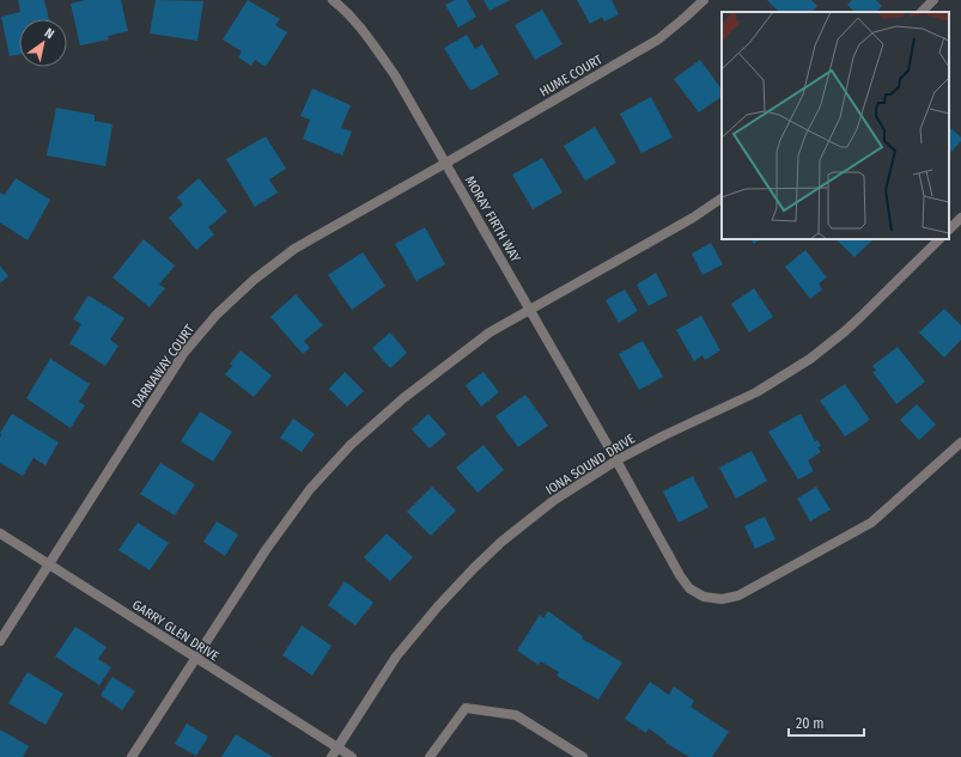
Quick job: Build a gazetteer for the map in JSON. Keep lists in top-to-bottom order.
{
  "streets": {
    "street": [
      "HUME COURT",
      "MORAY FIRTH WAY",
      "DARNAWAY COURT",
      "IONA SOUND DRIVE",
      "GARRY GLEN DRIVE"
    ]
  },
  "crossings": [
    ["HUME COURT", "MORAY FIRTH WAY"],
    ["HUME COURT", "DARNAWAY COURT"],
    ["MORAY FIRTH WAY", "DARNAWAY COURT"],
    ["MORAY FIRTH WAY", "IONA SOUND DRIVE"],
    ["DARNAWAY COURT", "GARRY GLEN DRIVE"],
    ["IONA SOUND DRIVE", "GARRY GLEN DRIVE"]
  ],
  "scale_bar": "20 m",
  "north": "top right"
}
